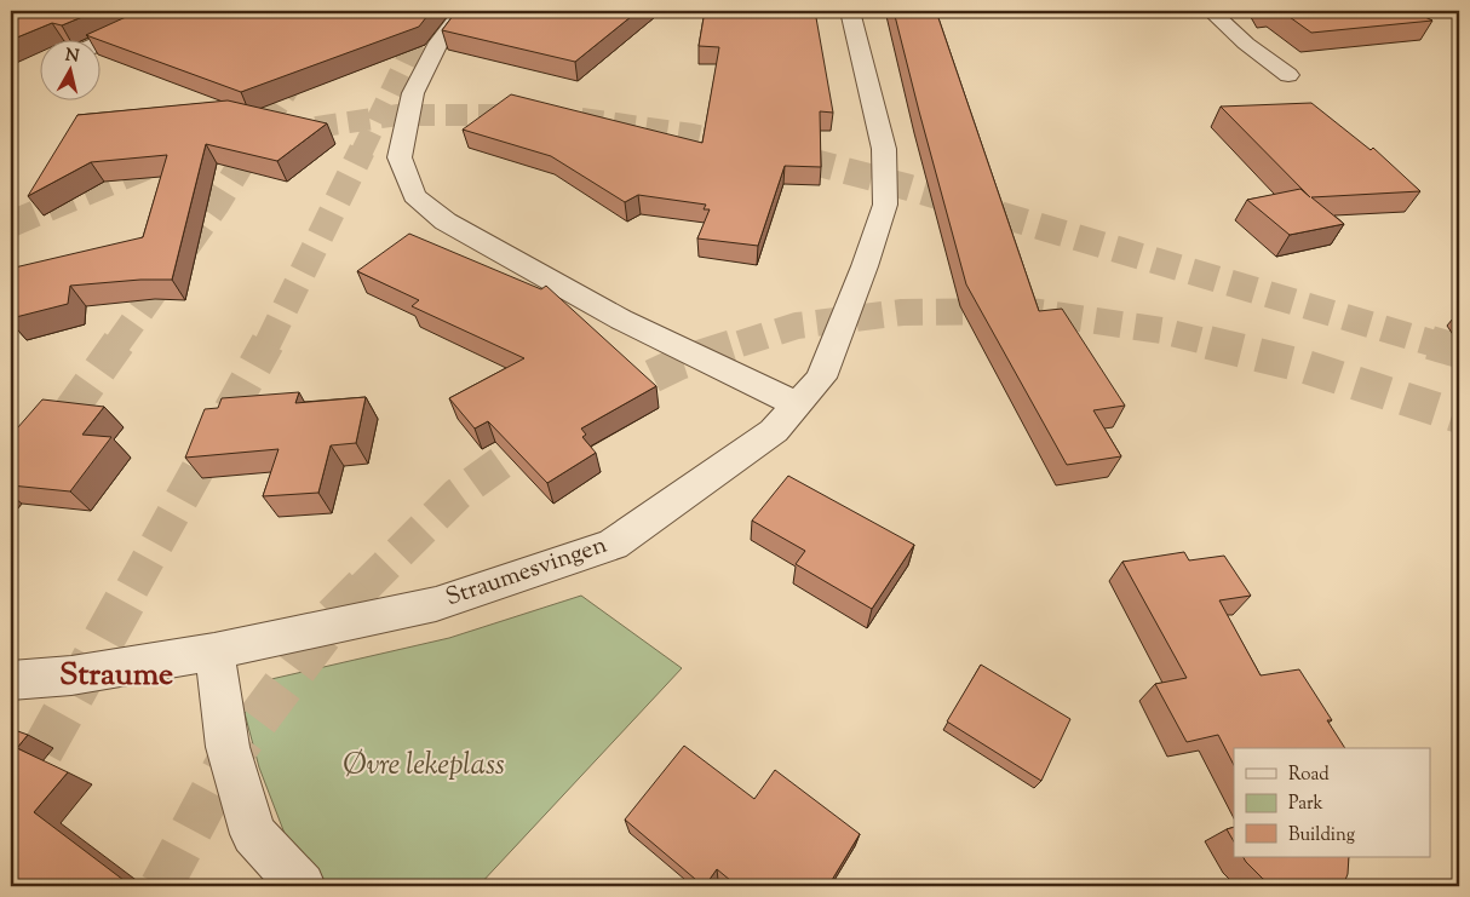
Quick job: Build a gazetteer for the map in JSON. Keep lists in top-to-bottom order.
{
  "streets": {
    "street": ["Straumesvingen"]
  },
  "districts": ["Straume"],
  "parks": ["Øvre lekeplass"],
  "legend": ["Road", "Park", "Building"],
  "north": "top"
}
